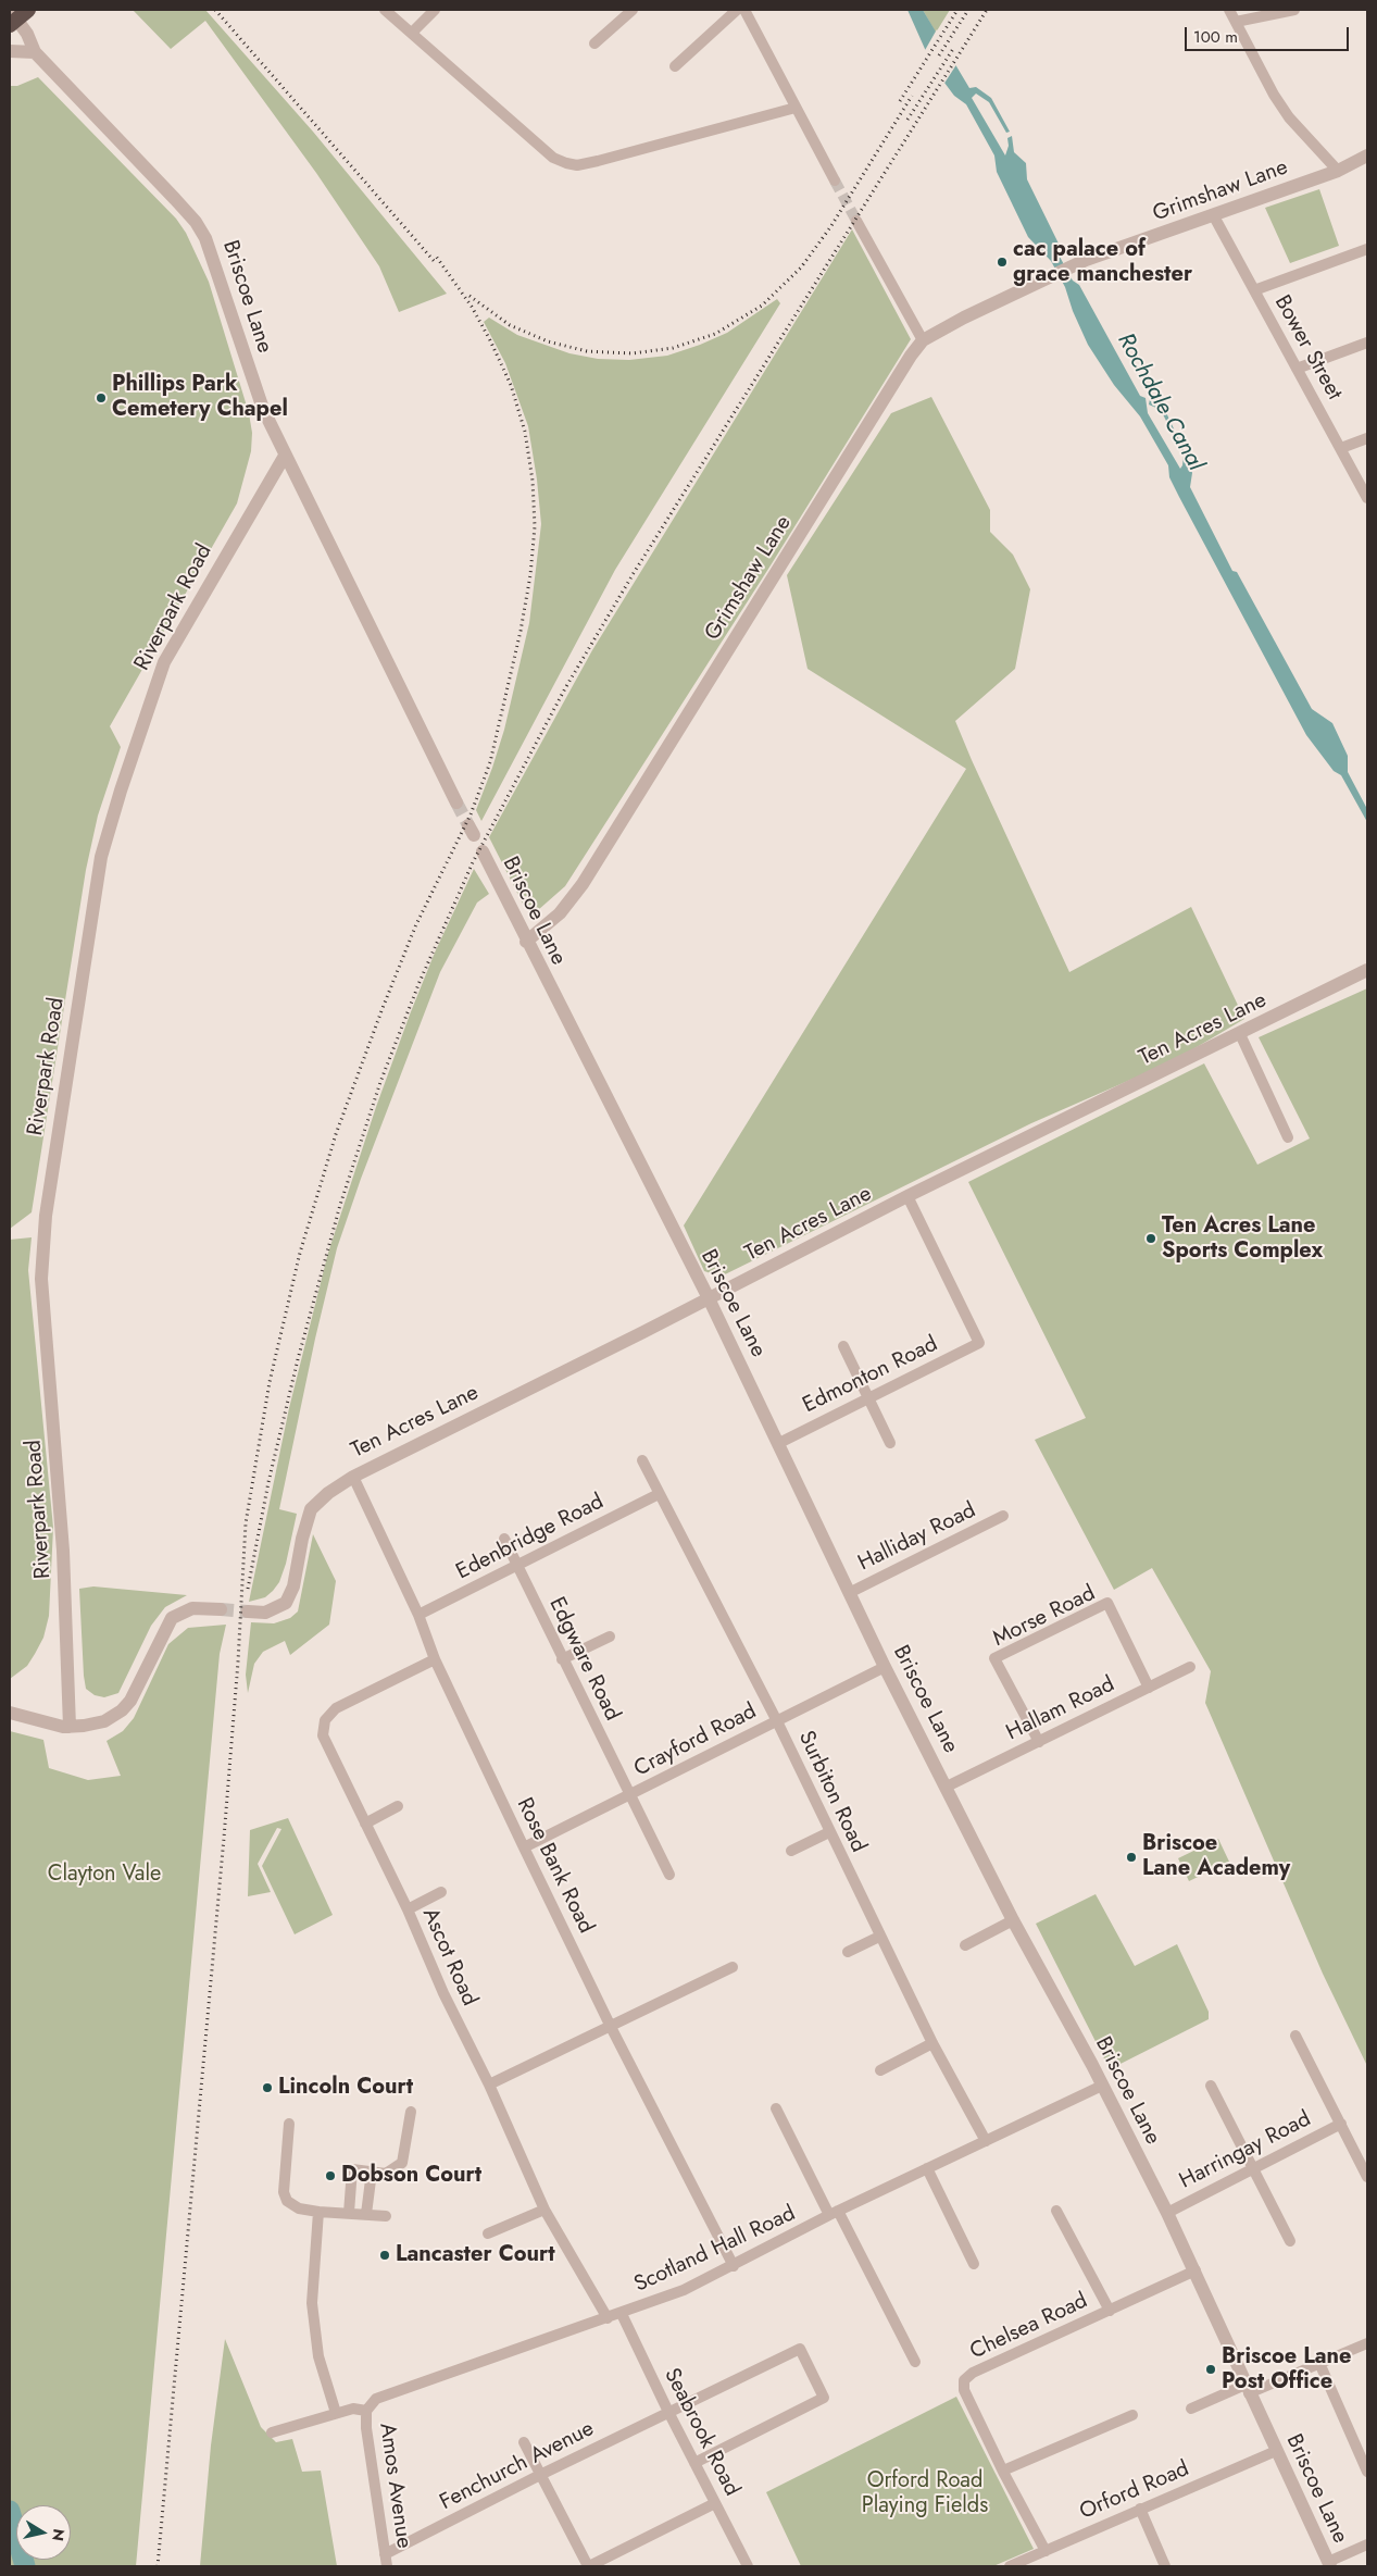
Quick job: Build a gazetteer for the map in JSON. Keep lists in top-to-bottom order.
{
  "streets": {
    "street": [
      "Grimshaw Lane",
      "Briscoe Lane",
      "Bower Street",
      "Riverpark Road",
      "Ten Acres Lane",
      "Edmonton Road",
      "Edenbridge Road",
      "Halliday Road",
      "Morse Road",
      "Edgware Road",
      "Hallam Road",
      "Crayford Road",
      "Surbiton Road",
      "Rose Bank Road",
      "Ascot Road",
      "Harringay Road",
      "Scotland Hall Road",
      "Chelsea Road",
      "Seabrook Road",
      "Fenchurch Avenue",
      "Amos Avenue",
      "Orford Road"
    ]
  },
  "crossings": [
    ["Grimshaw Lane", "Briscoe Lane"],
    ["Grimshaw Lane", "Bower Street"],
    ["Briscoe Lane", "Riverpark Road"],
    ["Briscoe Lane", "Ten Acres Lane"],
    ["Briscoe Lane", "Edmonton Road"],
    ["Briscoe Lane", "Halliday Road"],
    ["Briscoe Lane", "Hallam Road"],
    ["Briscoe Lane", "Crayford Road"],
    ["Briscoe Lane", "Harringay Road"],
    ["Briscoe Lane", "Scotland Hall Road"],
    ["Briscoe Lane", "Chelsea Road"],
    ["Briscoe Lane", "Orford Road"],
    ["Ten Acres Lane", "Edmonton Road"],
    ["Ten Acres Lane", "Rose Bank Road"],
    ["Edenbridge Road", "Edgware Road"],
    ["Edenbridge Road", "Surbiton Road"],
    ["Edenbridge Road", "Rose Bank Road"],
    ["Morse Road", "Hallam Road"],
    ["Edgware Road", "Crayford Road"],
    ["Crayford Road", "Surbiton Road"],
    ["Crayford Road", "Rose Bank Road"],
    ["Surbiton Road", "Scotland Hall Road"],
    ["Rose Bank Road", "Ascot Road"],
    ["Rose Bank Road", "Scotland Hall Road"],
    ["Ascot Road", "Scotland Hall Road"],
    ["Scotland Hall Road", "Seabrook Road"],
    ["Scotland Hall Road", "Amos Avenue"],
    ["Chelsea Road", "Orford Road"],
    ["Seabrook Road", "Fenchurch Avenue"],
    ["Fenchurch Avenue", "Amos Avenue"]
  ],
  "water": ["Rochdale Canal"],
  "parks": ["Clayton Vale", "Orford Road Playing Fields"],
  "places": [
    "cac palace of grace manchester",
    "Phillips Park Cemetery Chapel",
    "Ten Acres Lane Sports Complex",
    "Briscoe Lane Academy",
    "Lincoln Court",
    "Dobson Court",
    "Lancaster Court",
    "Briscoe Lane Post Office"
  ],
  "scale_bar": "100 m",
  "north": "right"
}
